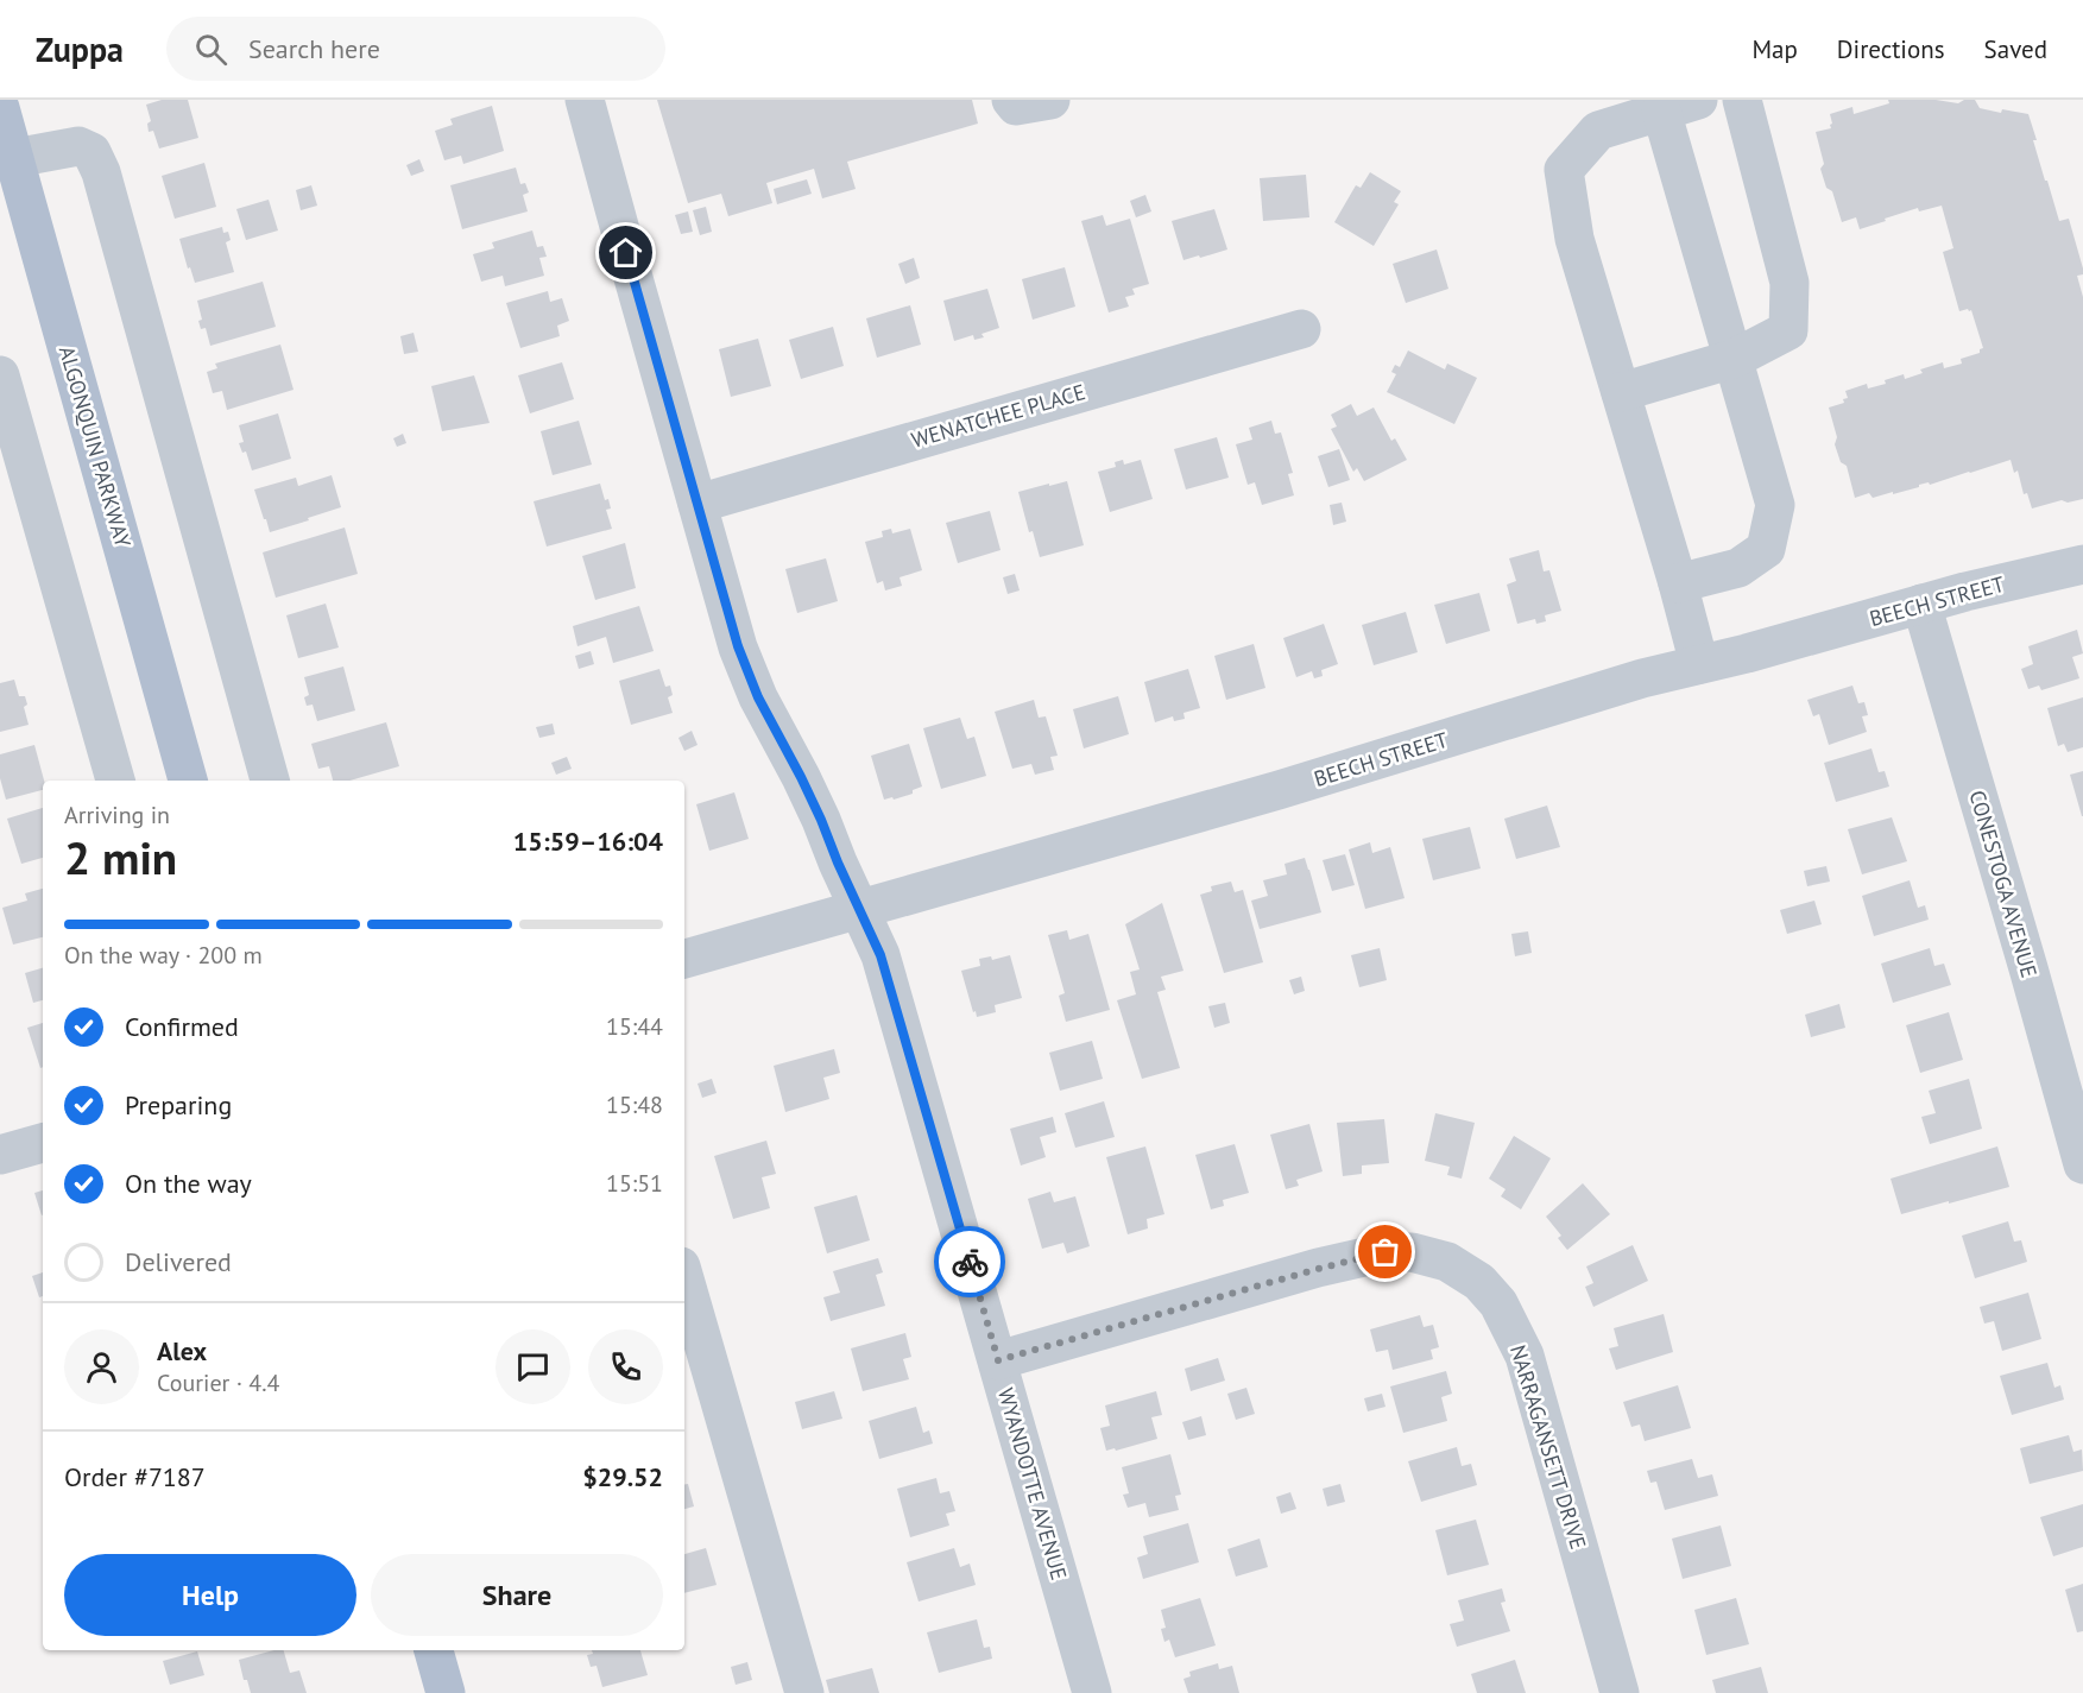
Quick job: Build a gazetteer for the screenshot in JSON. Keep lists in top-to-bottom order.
{
  "streets": {
    "main road": ["ALGONQUIN PARKWAY"],
    "street": [
      "WENATCHEE PLACE",
      "BEECH STREET",
      "CONESTOGA AVENUE",
      "NARRAGANSETT DRIVE",
      "WYANDOTTE AVENUE"
    ]
  },
  "crossings": [
    ["WENATCHEE PLACE", "WYANDOTTE AVENUE"],
    ["BEECH STREET", "CONESTOGA AVENUE"],
    ["BEECH STREET", "WYANDOTTE AVENUE"],
    ["NARRAGANSETT DRIVE", "WYANDOTTE AVENUE"]
  ],
  "page": {
    "header": "Zuppa",
    "search": "Search here",
    "nav": ["Map", "Directions", "Saved"],
    "heading": ["2 min", "Arriving in", "15:59–16:04"],
    "panel": [
      "Alex",
      "Courier · 4.4",
      "Order #7187",
      "$29.52"
    ],
    "bar": "On the way · 200 m",
    "list": [
      ["Confirmed", "15:44"],
      ["Preparing", "15:48"],
      ["On the way", "15:51"],
      "Delivered"
    ],
    "buttons": ["Help", "Share"]
  }
}
